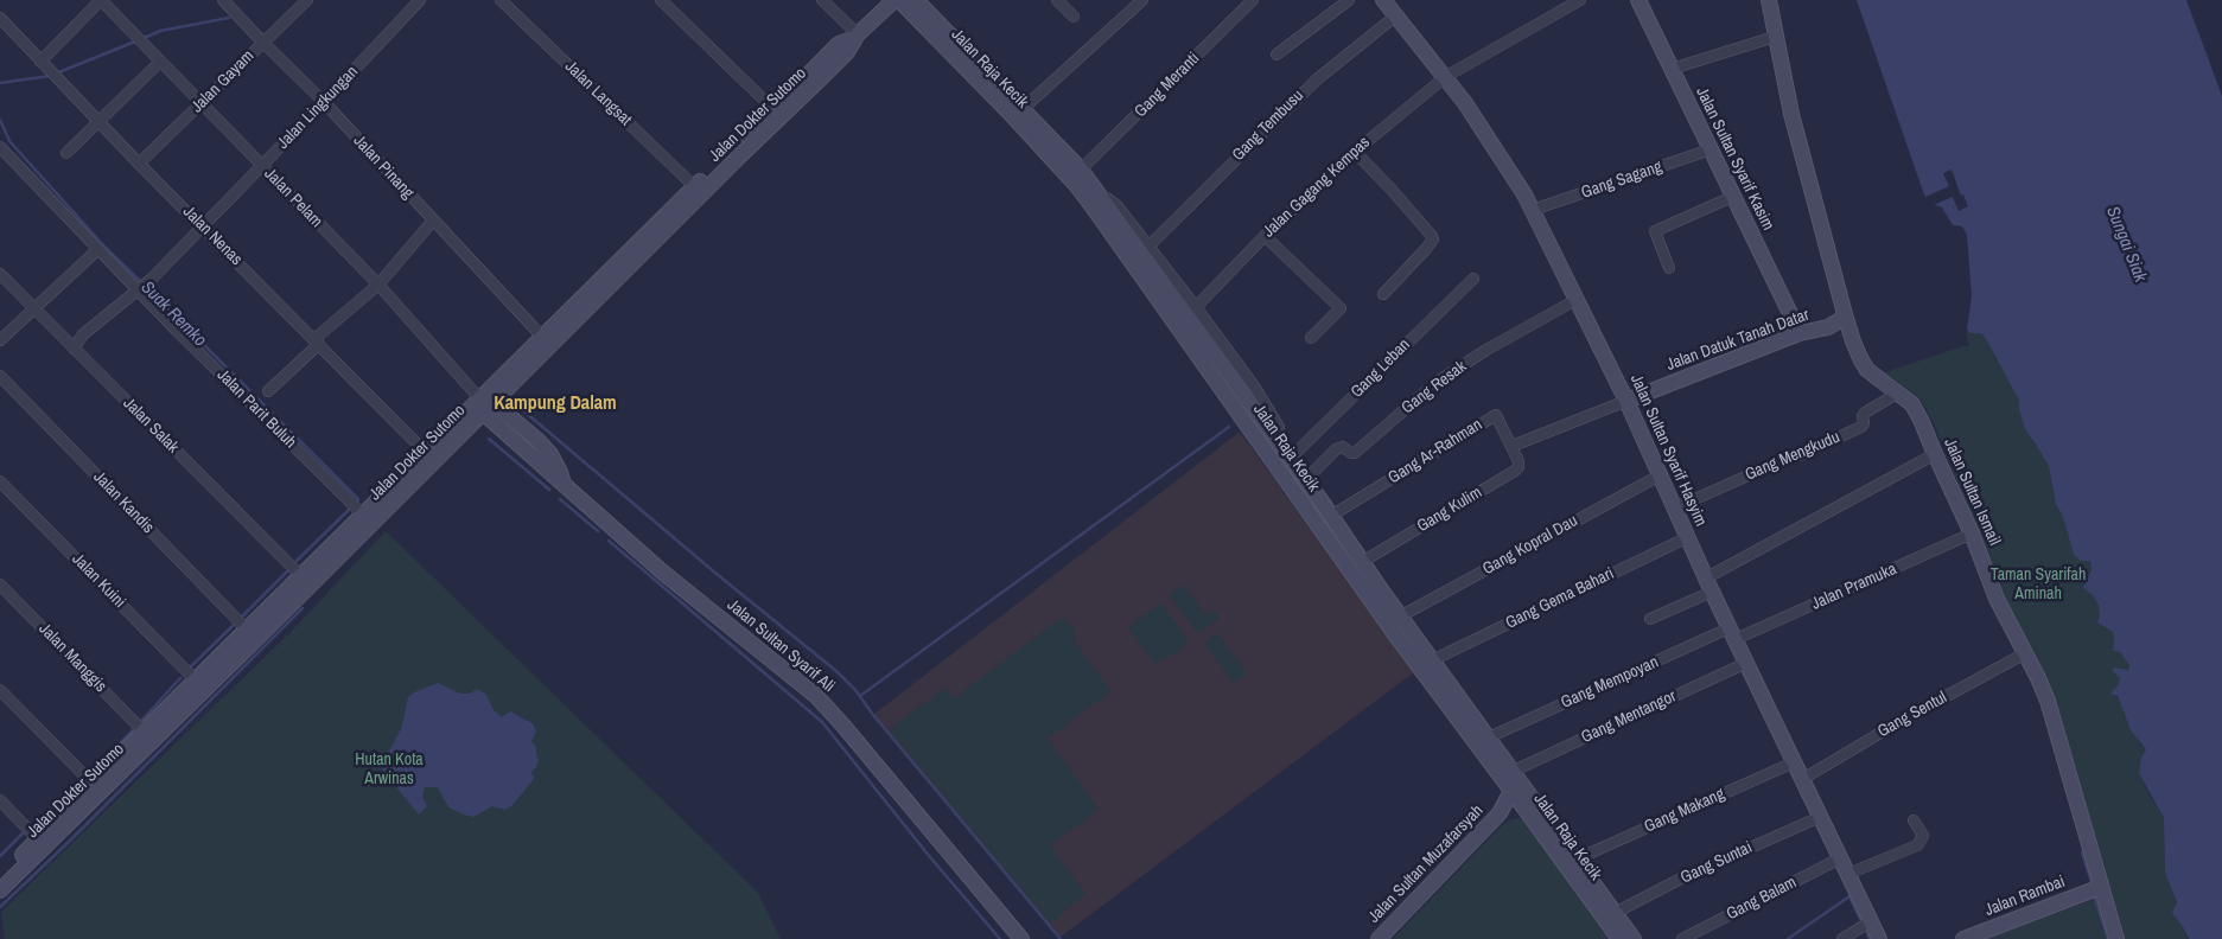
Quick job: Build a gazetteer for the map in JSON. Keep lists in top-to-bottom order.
{
  "streets": {
    "main road": [
      "Jalan Raja Kecik",
      "Jalan Dokter Sutomo",
      "Jalan Sultan Syarif Kasim",
      "Jalan Datuk Tanah Datar",
      "Jalan Sultan Syarif Hasyim",
      "Jalan Sultan Ismail",
      "Jalan Sultan Syarif Ali",
      "Jalan Sultan Muzafarsyah",
      "Jalan Rambai"
    ],
    "street": [
      "Jalan Gayam",
      "Gang Meranti",
      "Jalan Langsat",
      "Jalan Lingkungan",
      "Gang Tembusu",
      "Jalan Pinang",
      "Gang Sagang",
      "Jalan Gagang Kempas",
      "Jalan Pelam",
      "Jalan Nenas",
      "Gang Leban",
      "Gang Resak",
      "Jalan Parit Buluh",
      "Jalan Salak",
      "Gang Ar-Rahman",
      "Gang Mengkudu",
      "Jalan Kandis",
      "Gang Kulim",
      "Gang Kopral Dau",
      "Jalan Kuini",
      "Jalan Pramuka",
      "Gang Gema Bahari",
      "Jalan Manggis",
      "Gang Mempoyan",
      "Gang Sentul",
      "Gang Mentangor",
      "Gang Makang",
      "Gang Suntai",
      "Gang Balam"
    ]
  },
  "crossings": [
    ["Jalan Raja Kecik", "Gang Meranti"],
    ["Jalan Raja Kecik", "Jalan Dokter Sutomo"],
    ["Jalan Raja Kecik", "Gang Leban"],
    ["Jalan Raja Kecik", "Gang Resak"],
    ["Jalan Raja Kecik", "Gang Ar-Rahman"],
    ["Jalan Raja Kecik", "Gang Kulim"],
    ["Jalan Raja Kecik", "Gang Kopral Dau"],
    ["Jalan Raja Kecik", "Gang Gema Bahari"],
    ["Jalan Raja Kecik", "Gang Mempoyan"],
    ["Jalan Raja Kecik", "Gang Mentangor"],
    ["Jalan Raja Kecik", "Gang Makang"],
    ["Jalan Raja Kecik", "Gang Suntai"],
    ["Jalan Raja Kecik", "Jalan Sultan Muzafarsyah"],
    ["Jalan Gayam", "Jalan Pinang"],
    ["Jalan Gayam", "Jalan Pelam"],
    ["Jalan Gayam", "Jalan Nenas"],
    ["Jalan Langsat", "Jalan Dokter Sutomo"],
    ["Jalan Lingkungan", "Jalan Pinang"],
    ["Jalan Lingkungan", "Jalan Pelam"],
    ["Jalan Lingkungan", "Jalan Nenas"],
    ["Jalan Lingkungan", "Jalan Parit Buluh"],
    ["Jalan Lingkungan", "Jalan Salak"],
    ["Jalan Dokter Sutomo", "Jalan Pinang"],
    ["Jalan Dokter Sutomo", "Jalan Pelam"],
    ["Jalan Dokter Sutomo", "Jalan Nenas"],
    ["Jalan Dokter Sutomo", "Jalan Parit Buluh"],
    ["Jalan Dokter Sutomo", "Jalan Salak"],
    ["Jalan Dokter Sutomo", "Jalan Kandis"],
    ["Jalan Dokter Sutomo", "Jalan Kuini"],
    ["Jalan Dokter Sutomo", "Jalan Sultan Syarif Ali"],
    ["Jalan Dokter Sutomo", "Jalan Manggis"],
    ["Gang Tembusu", "Jalan Sultan Syarif Hasyim"],
    ["Jalan Sultan Syarif Kasim", "Gang Sagang"],
    ["Jalan Sultan Syarif Kasim", "Jalan Datuk Tanah Datar"],
    ["Gang Sagang", "Jalan Sultan Syarif Hasyim"],
    ["Jalan Gagang Kempas", "Jalan Sultan Syarif Hasyim"],
    ["Jalan Pelam", "Jalan Sultan Syarif Ali"],
    ["Jalan Datuk Tanah Datar", "Jalan Sultan Syarif Hasyim"],
    ["Gang Resak", "Jalan Sultan Syarif Hasyim"],
    ["Jalan Sultan Syarif Hasyim", "Gang Mengkudu"],
    ["Jalan Sultan Syarif Hasyim", "Gang Kopral Dau"],
    ["Jalan Sultan Syarif Hasyim", "Jalan Pramuka"],
    ["Jalan Sultan Syarif Hasyim", "Gang Gema Bahari"],
    ["Jalan Sultan Syarif Hasyim", "Gang Mempoyan"],
    ["Jalan Sultan Syarif Hasyim", "Gang Sentul"],
    ["Jalan Sultan Syarif Hasyim", "Gang Mentangor"],
    ["Jalan Sultan Syarif Hasyim", "Gang Makang"],
    ["Jalan Sultan Syarif Hasyim", "Gang Suntai"],
    ["Jalan Sultan Syarif Hasyim", "Gang Balam"],
    ["Gang Ar-Rahman", "Gang Kulim"],
    ["Gang Mengkudu", "Jalan Sultan Ismail"],
    ["Jalan Sultan Ismail", "Jalan Pramuka"],
    ["Jalan Sultan Ismail", "Gang Sentul"],
    ["Jalan Sultan Ismail", "Jalan Rambai"],
    ["Jalan Pramuka", "Gang Mempoyan"]
  ],
  "districts": ["Kampung Dalam"],
  "water": ["Sungai Siak", "Suak Remko"],
  "parks": ["Taman Syarifah Aminah", "Hutan Kota Arwinas"]
}
